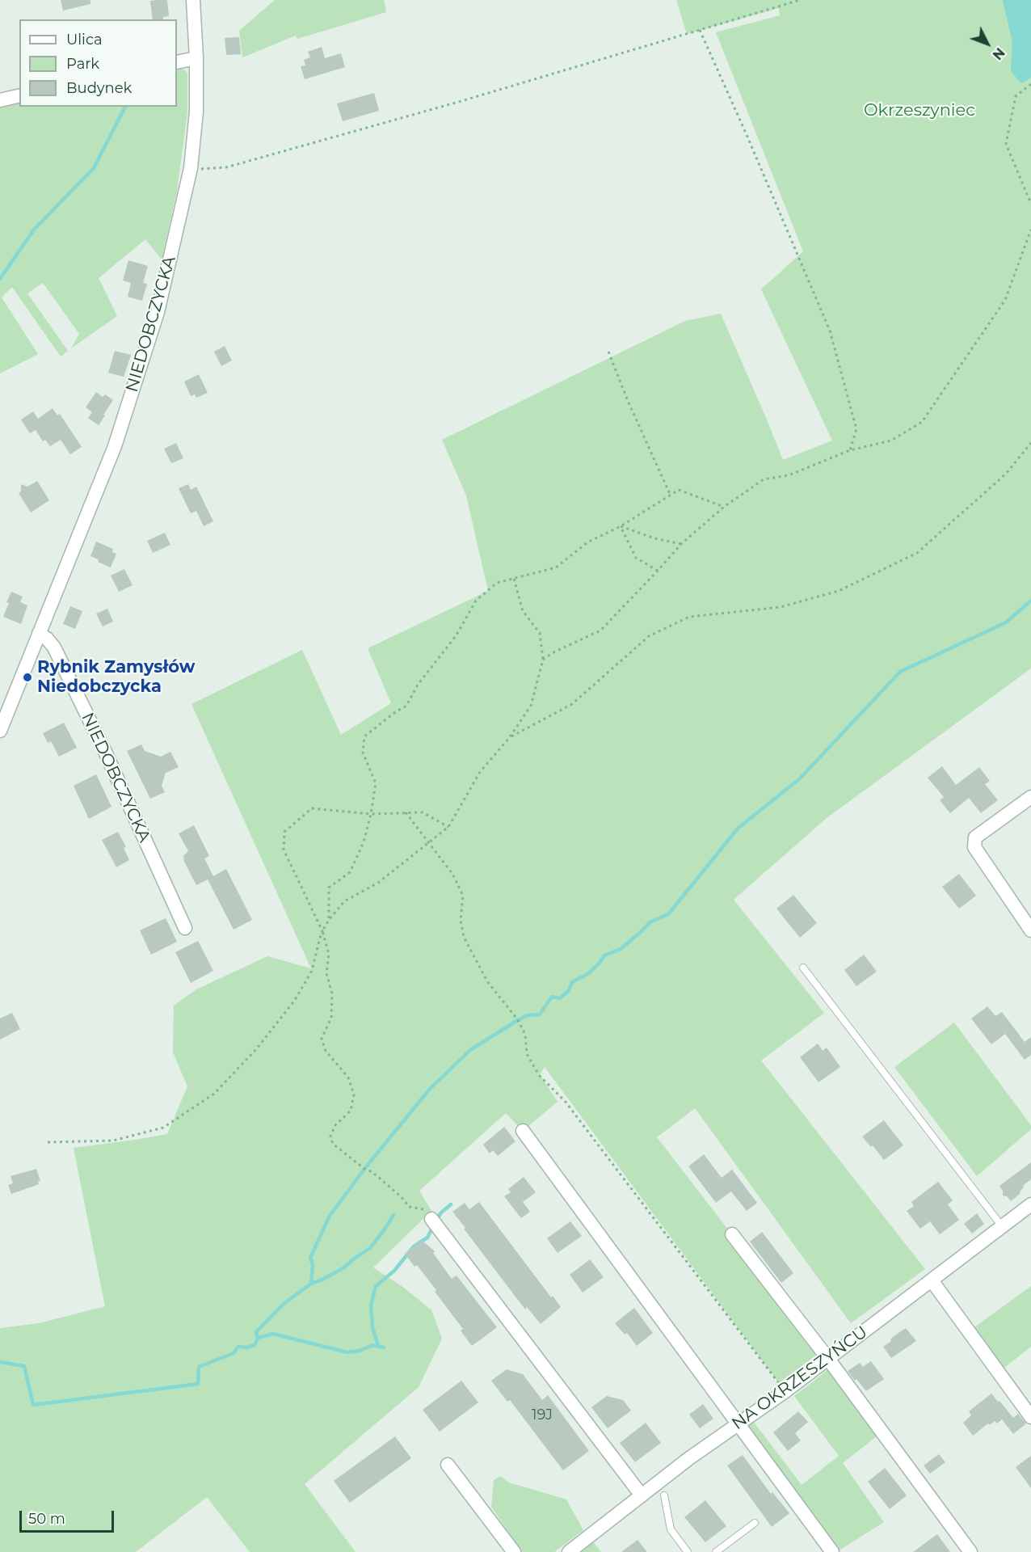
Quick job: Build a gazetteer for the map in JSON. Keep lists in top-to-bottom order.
{
  "streets": {
    "street": ["NIEDOBCZYCKA", "NA OKRZESZYŃCU"]
  },
  "parks": ["Okrzeszyniec"],
  "places": ["Rybnik Zamysłów Niedobczycka"],
  "house_numbers": ["19J"],
  "legend": ["Ulica", "Park", "Budynek"],
  "scale_bar": "50 m",
  "north": "bottom right"
}
